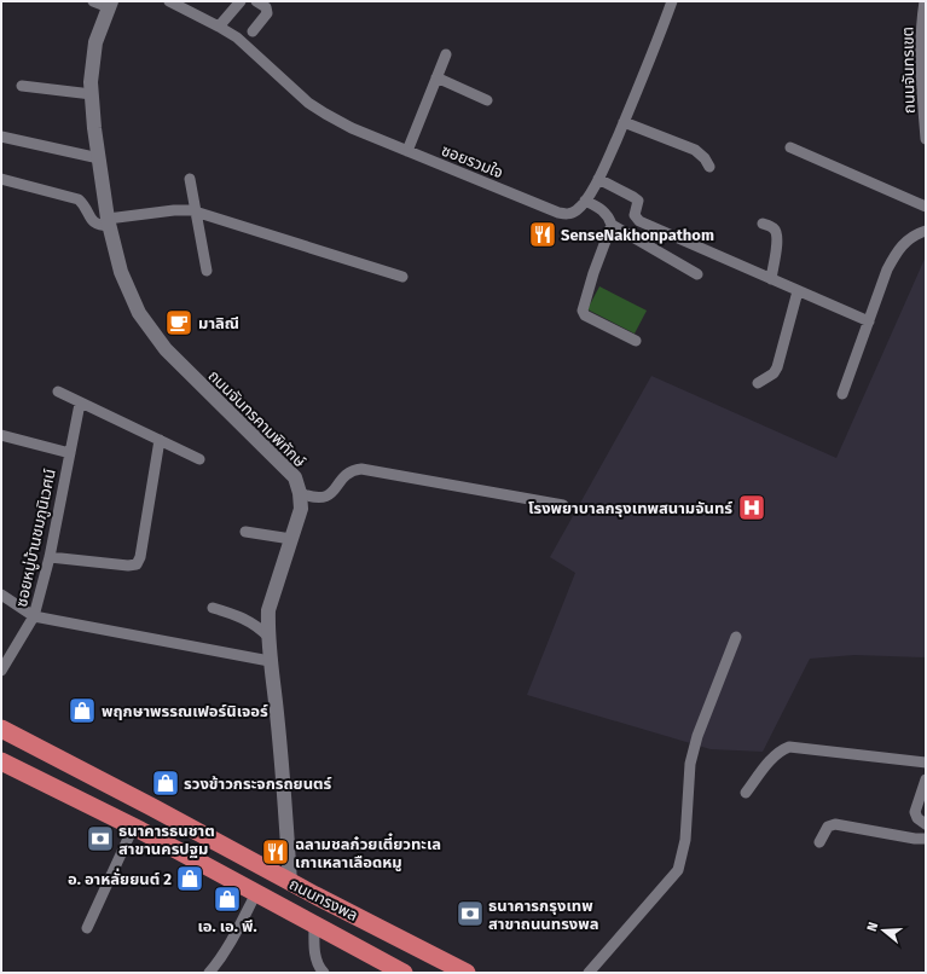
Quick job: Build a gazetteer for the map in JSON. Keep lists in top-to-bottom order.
{
  "streets": {
    "highway": ["ถนนทรงพล"],
    "street": [
      "ถนนจันทรเขต",
      "ซอยรวมใจ",
      "ถนนจันทรคามพิทักษ์",
      "ซอยหมู่บ้านชมภูนิเวศน์"
    ]
  },
  "crossings": [
    ["ถนนจันทรคามพิทักษ์", "ถนนทรงพล"]
  ],
  "places": {
    "restaurant": ["SenseNakhonpathom", "ฉลามชลก๋วยเตี๋ยวทะเล เกาเหลาเลือดหมู"],
    "cafe": ["มาลิณี"],
    "hospital": ["โรงพยาบาลกรุงเทพสนามจันทร์"],
    "shop": [
      "พฤกษาพรรณเฟอร์นิเจอร์",
      "รวงข้าวกระจกรถยนตร์",
      "อ. อาหลั่ยยนต์ 2",
      "เอ. เอ. พี."
    ],
    "bank": ["ธนาคารธนชาต สาขานครปฐม", "ธนาคารกรุงเทพ สาขาถนนทรงพล"]
  },
  "north": "left"
}
